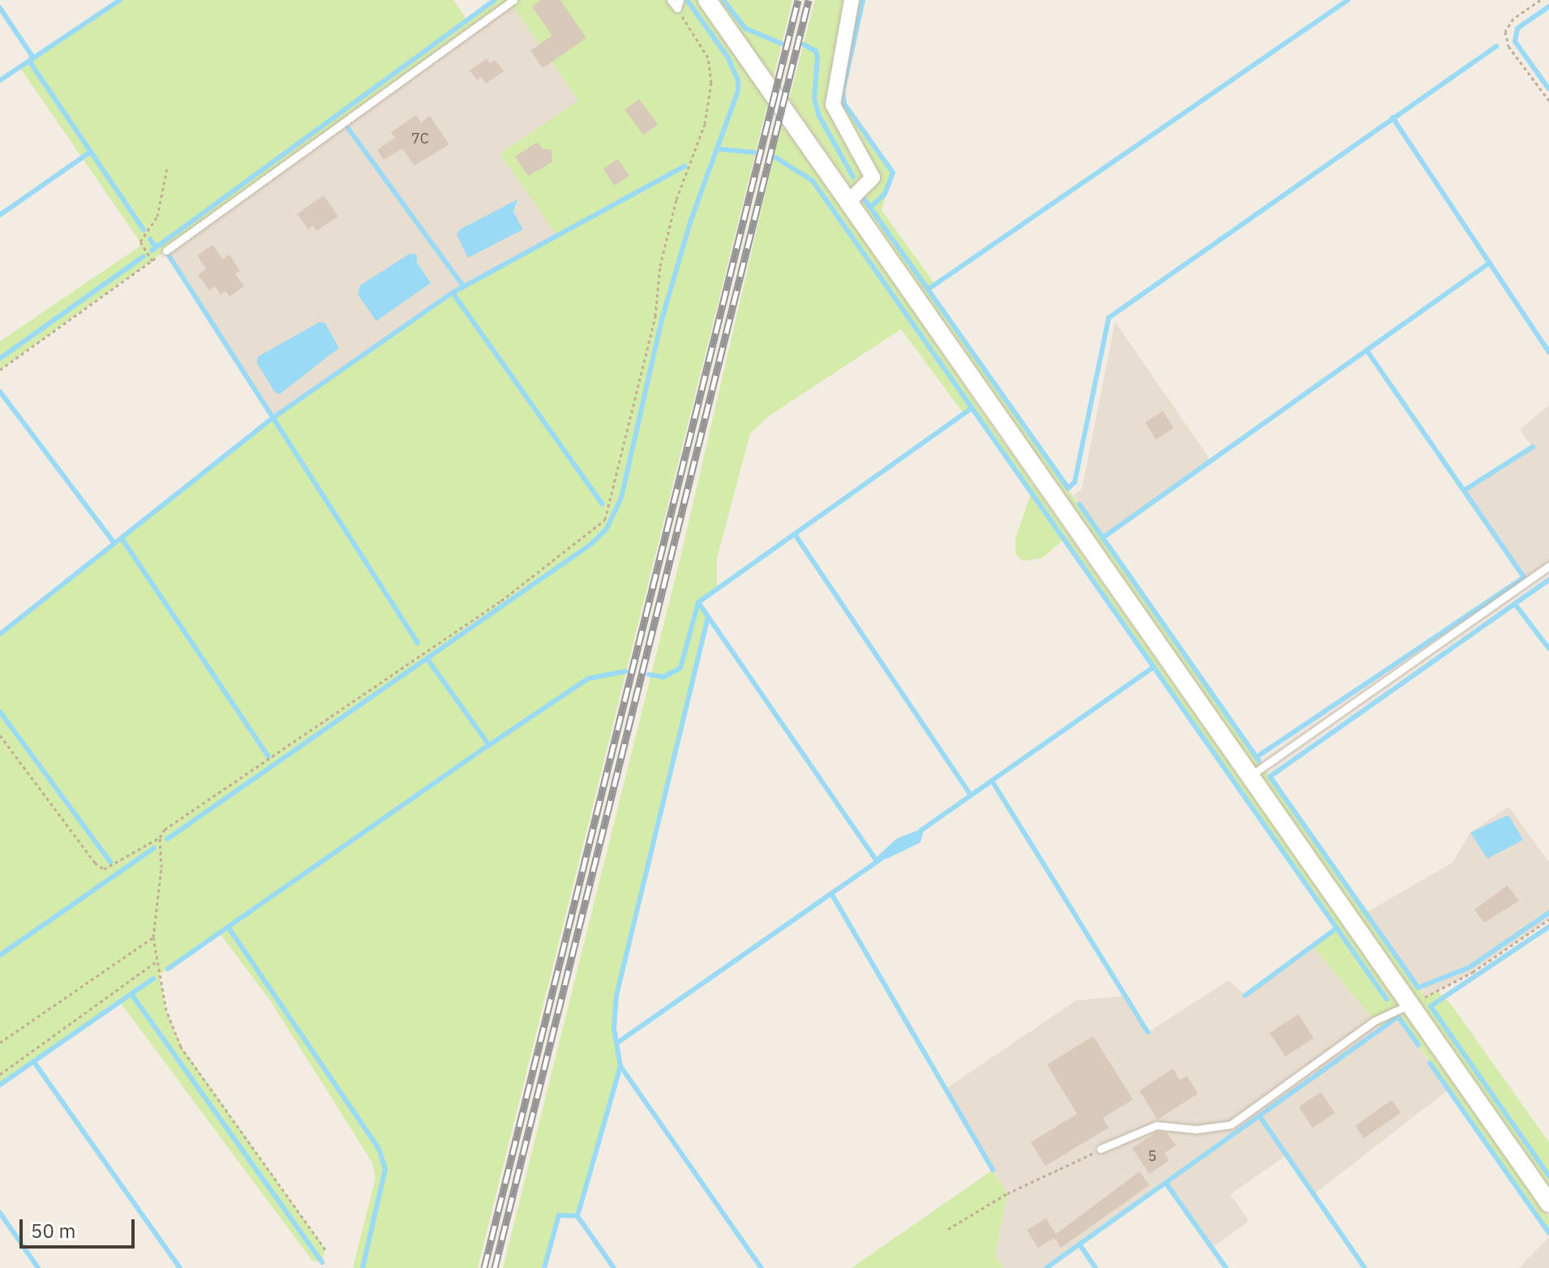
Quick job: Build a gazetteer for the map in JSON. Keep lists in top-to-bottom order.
{
  "house_numbers": ["7C", "5"],
  "scale_bar": "50 m"
}
